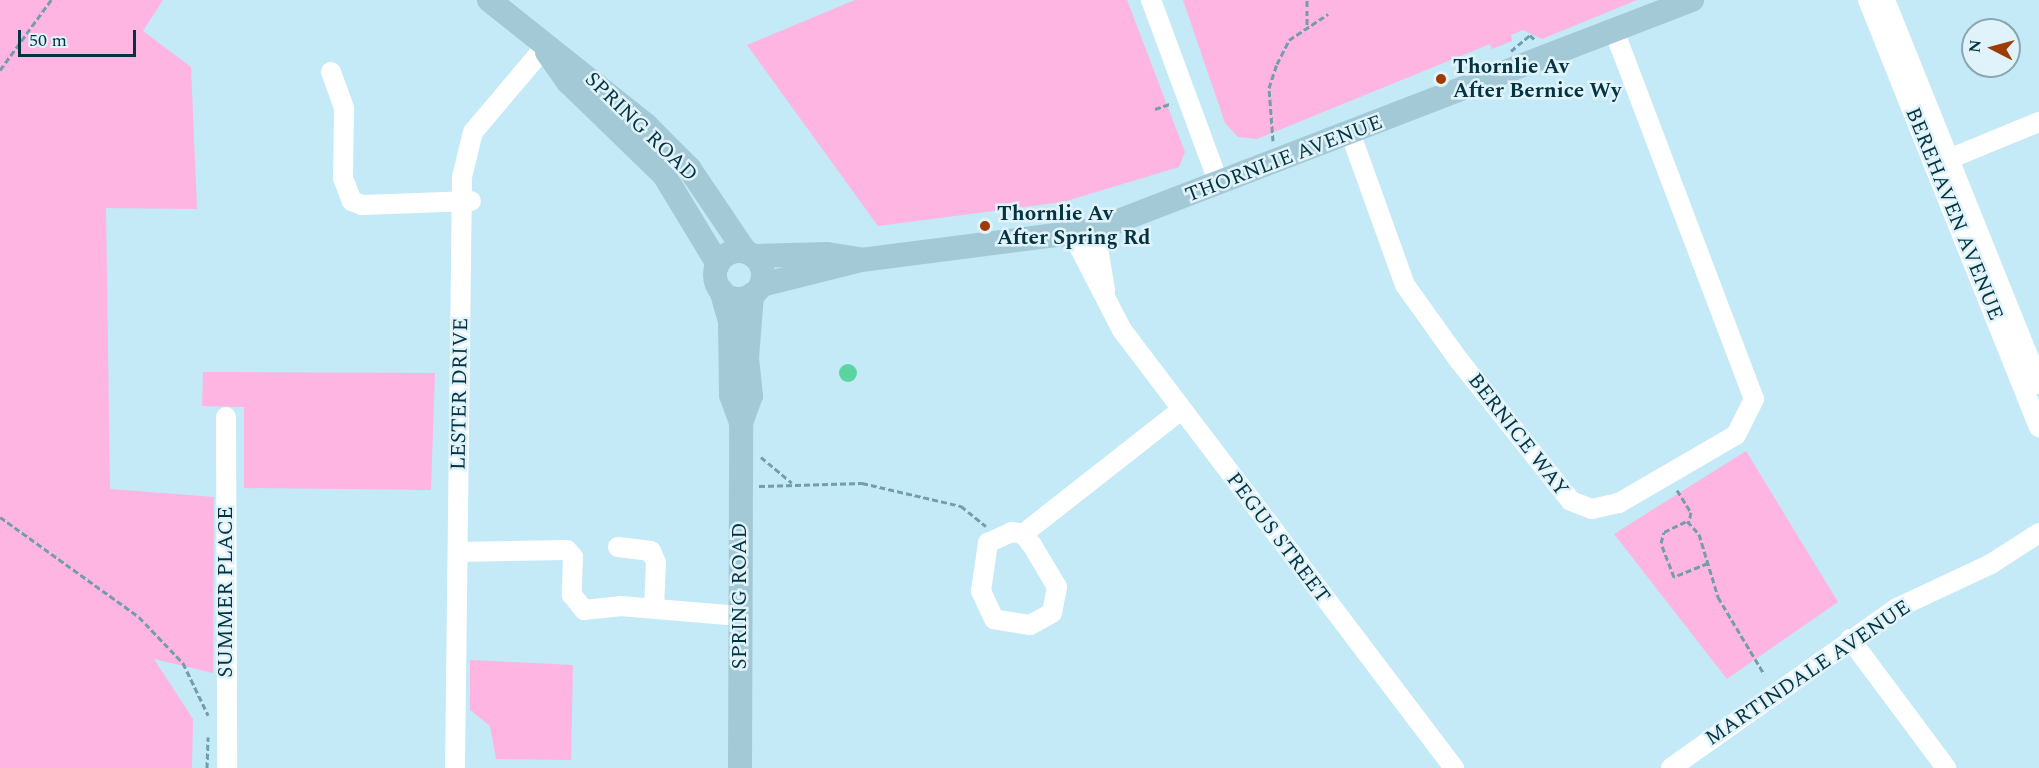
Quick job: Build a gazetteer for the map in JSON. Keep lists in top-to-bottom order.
{
  "streets": {
    "main road": ["SPRING ROAD", "THORNLIE AVENUE"],
    "street": [
      "BEREHAVEN AVENUE",
      "LESTER DRIVE",
      "BERNICE WAY",
      "PEGUS STREET",
      "SUMMER PLACE",
      "MARTINDALE AVENUE"
    ]
  },
  "crossings": [
    ["SPRING ROAD", "THORNLIE AVENUE"],
    ["SPRING ROAD", "LESTER DRIVE"],
    ["THORNLIE AVENUE", "BERNICE WAY"],
    ["THORNLIE AVENUE", "PEGUS STREET"]
  ],
  "places": ["Thornlie Av After Bernice Wy", "Thornlie Av After Spring Rd"],
  "scale_bar": "50 m",
  "north": "left"
}
